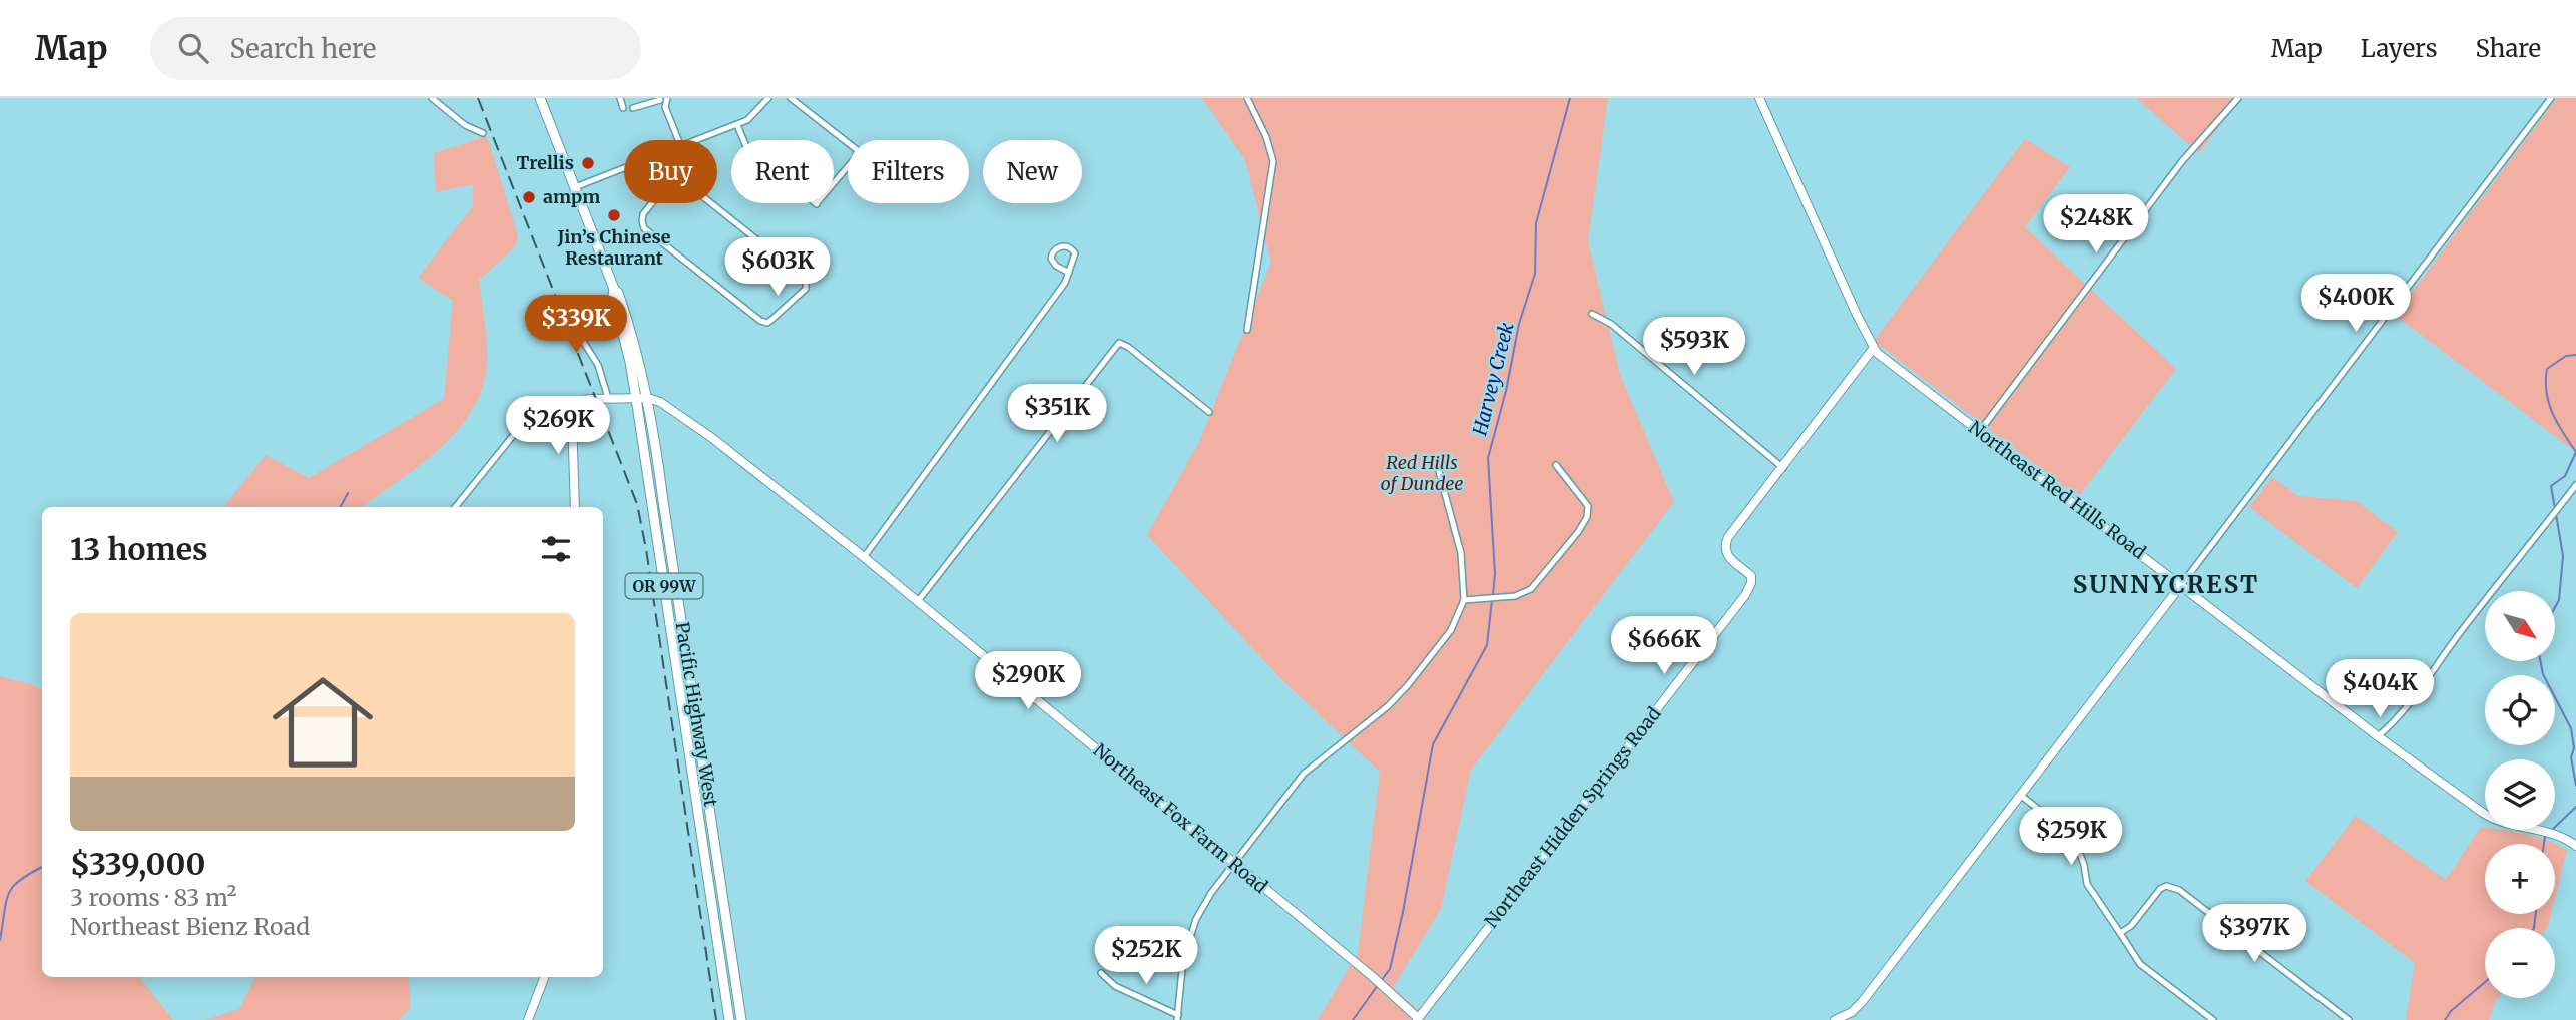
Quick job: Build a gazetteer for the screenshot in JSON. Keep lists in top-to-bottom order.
{
  "streets": {
    "main road": ["OR 99W", "Pacific Highway West"],
    "street": ["Northeast Red Hills Road", "Northeast Hidden Springs Road", "Northeast Fox Farm Road"]
  },
  "crossings": [
    ["Northeast Red Hills Road", "Northeast Hidden Springs Road"],
    ["OR 99W", "Pacific Highway West"],
    ["Pacific Highway West", "Northeast Fox Farm Road"],
    ["Northeast Hidden Springs Road", "Northeast Fox Farm Road"]
  ],
  "districts": ["SUNNYCREST"],
  "water": ["Harvey Creek"],
  "parks": ["Red Hills of Dundee"],
  "places": ["Trellis", "ampm", "Jin’s Chinese Restaurant"],
  "north": "bottom right",
  "page": {
    "header": "Map",
    "search": "Search here",
    "nav": ["Map", "Layers", "Share"],
    "chip": [
      "Buy",
      "Rent",
      "Filters",
      "New"
    ],
    "price": [
      "$248K",
      "$603K",
      "$400K",
      "$339K",
      "$593K",
      "$351K",
      "$269K",
      "$666K",
      "$290K",
      "$404K",
      "$259K",
      "$397K",
      "$252K"
    ],
    "heading": "13 homes",
    "map_buttons": ["+", "−"],
    "list": [
      {
        "name": "$339,000",
        "note": "3 rooms · 83 m² · Northeast Bienz Road"
      }
    ]
  }
}
